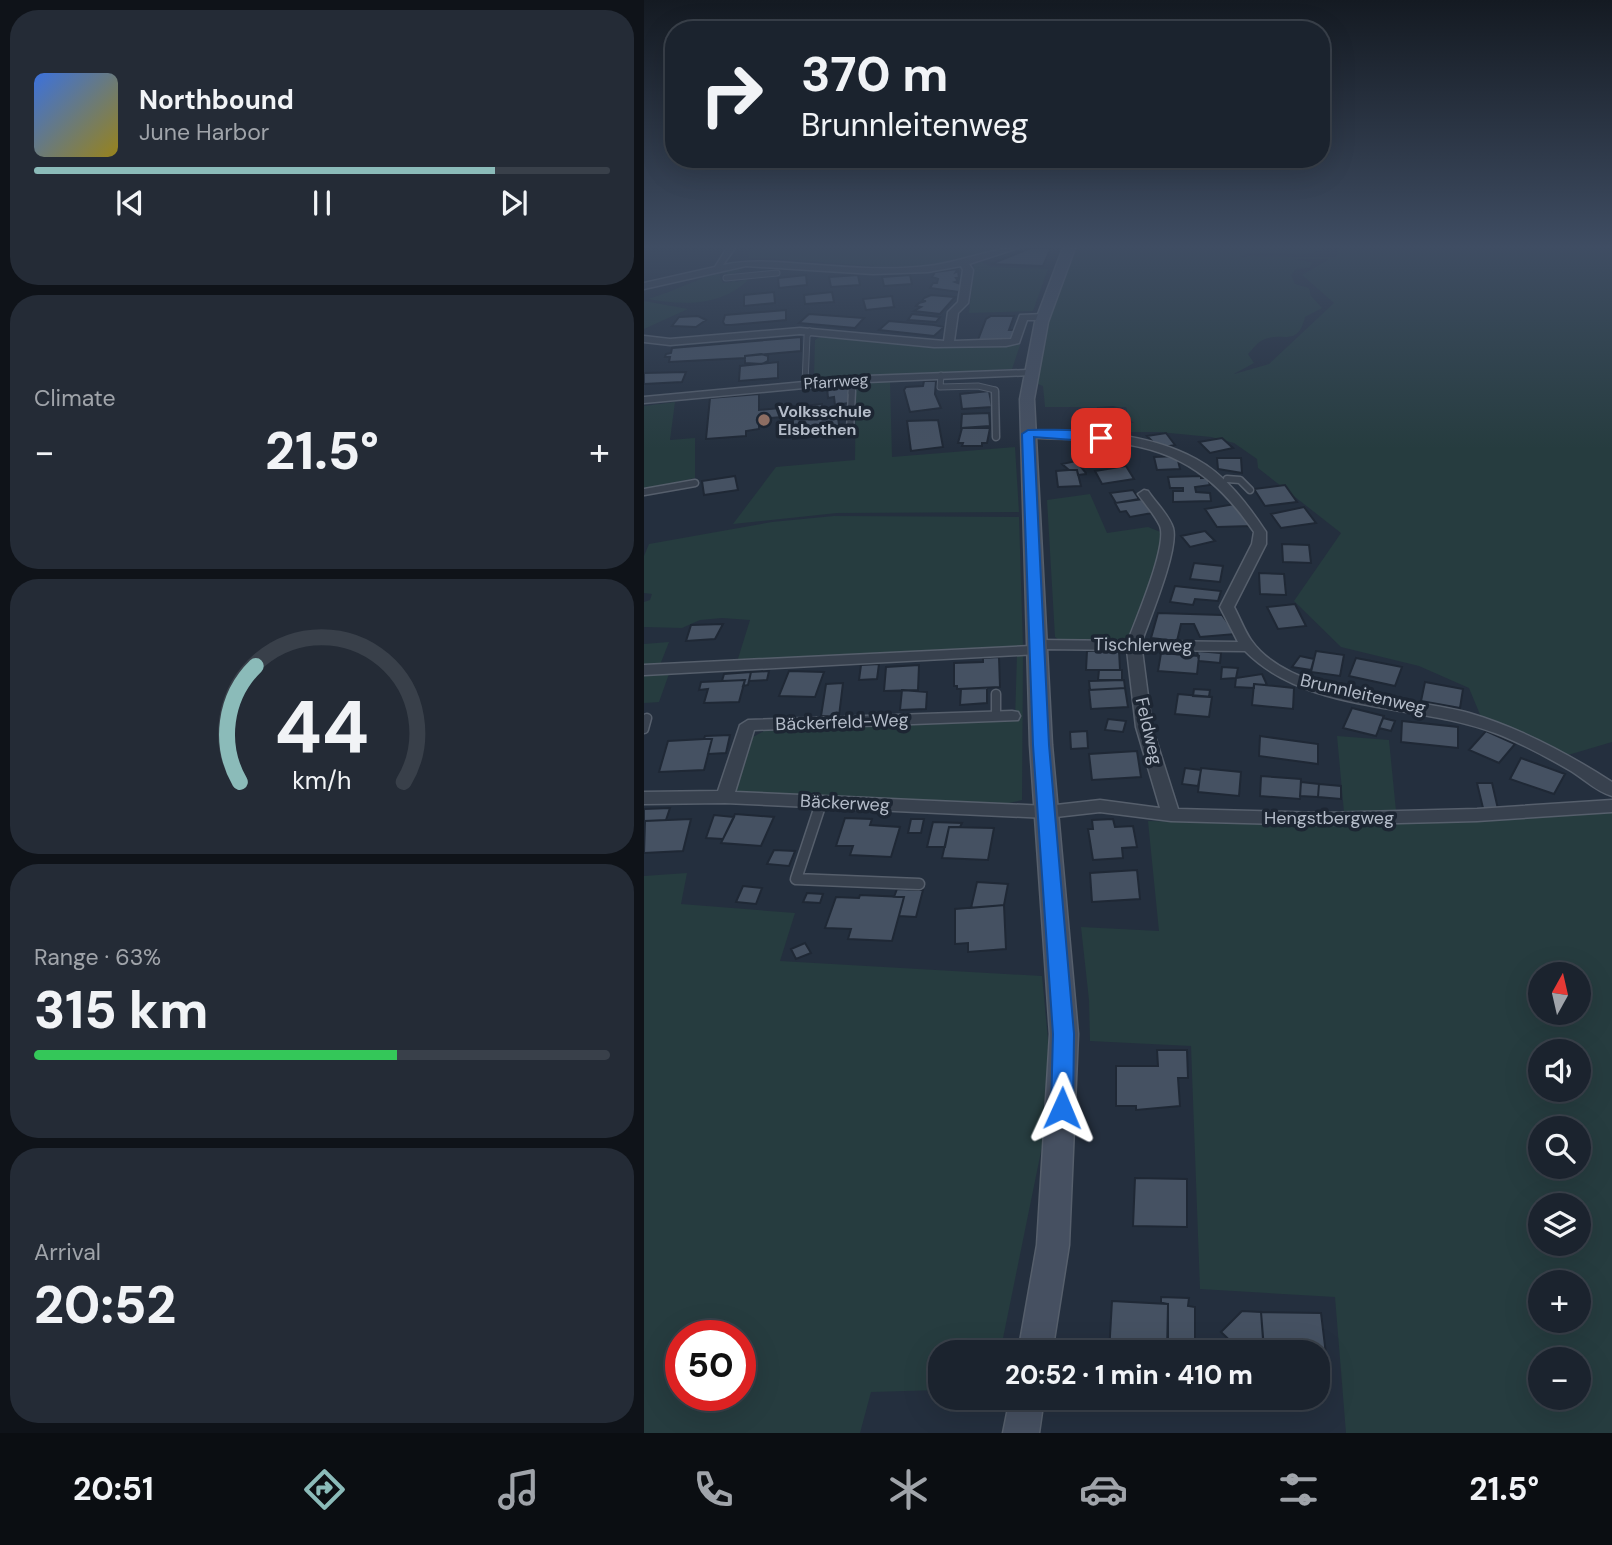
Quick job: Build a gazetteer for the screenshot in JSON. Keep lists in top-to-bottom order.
{
  "streets": {
    "street": [
      "Pfarrweg",
      "Tischlerweg",
      "Brunnleitenweg",
      "Bäckerfeld-Weg",
      "Feldweg",
      "Bäckerweg",
      "Hengstbergweg"
    ]
  },
  "crossings": [
    ["Tischlerweg", "Brunnleitenweg"],
    ["Tischlerweg", "Feldweg"],
    ["Bäckerfeld-Weg", "Bäckerweg"],
    ["Feldweg", "Hengstbergweg"],
    ["Bäckerweg", "Hengstbergweg"]
  ],
  "places": ["Volksschule Elsbethen"],
  "north": "top",
  "page": {
    "turn": ["370 m", "Brunnleitenweg"],
    "song": ["Northbound", "June Harbor"],
    "tile": [
      "Climate",
      ["Range · 63%", "315 km"],
      ["Arrival", "20:52"]
    ],
    "heat": ["−", "21.5°", "+"],
    "map_buttons": ["+", "−"],
    "limit": "50",
    "trip": "20:52 · 1 min · 410 m",
    "tabs": ["20:51", "21.5°"],
    "gauge": ["44", "km/h"]
  }
}
